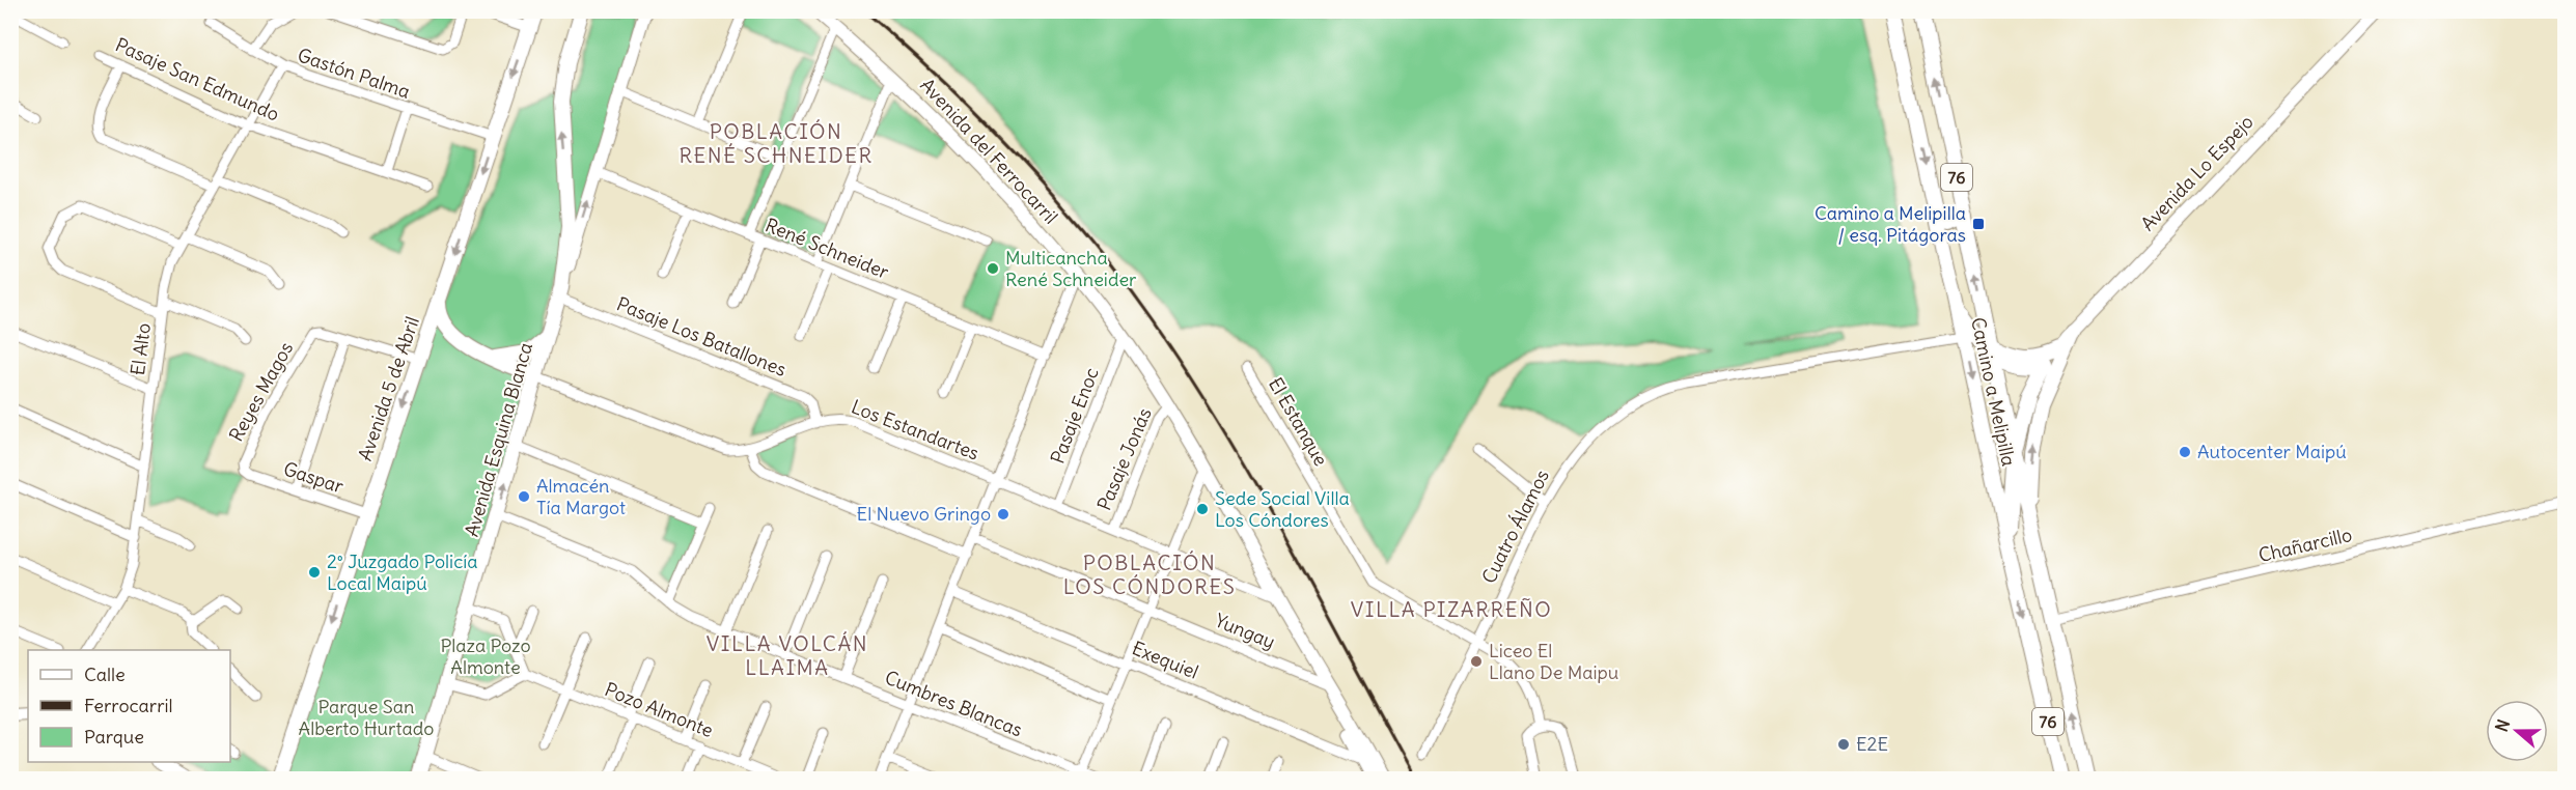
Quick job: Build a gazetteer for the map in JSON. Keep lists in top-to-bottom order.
{
  "streets": {
    "main road": [
      "76",
      "Avenida 5 de Abril",
      "Camino a Melipilla",
      "Avenida Esquina Blanca"
    ],
    "street": [
      "Gastón Palma",
      "Pasaje San Edmundo",
      "Avenida del Ferrocarril",
      "Avenida Lo Espejo",
      "René Schneider",
      "Pasaje Los Batallones",
      "El Alto",
      "Reyes Magos",
      "Pasaje Enoc",
      "El Estanque",
      "Los Estandartes",
      "Pasaje Jonás",
      "Gaspar",
      "Cuatro Álamos",
      "Chañarcillo",
      "Yungay",
      "Exequiel",
      "Cumbres Blancas",
      "Pozo Almonte"
    ]
  },
  "crossings": [
    ["Gastón Palma", "El Alto"],
    ["Gastón Palma", "Avenida 5 de Abril"],
    ["Pasaje San Edmundo", "El Alto"],
    ["Avenida del Ferrocarril", "Pasaje Enoc"],
    ["Avenida del Ferrocarril", "Los Estandartes"],
    ["Avenida del Ferrocarril", "Pasaje Jonás"],
    ["Avenida del Ferrocarril", "Yungay"],
    ["Avenida del Ferrocarril", "Exequiel"],
    ["René Schneider", "Avenida Esquina Blanca"],
    ["Pasaje Los Batallones", "Los Estandartes"],
    ["Pasaje Los Batallones", "Avenida Esquina Blanca"],
    ["Avenida 5 de Abril", "Gaspar"],
    ["Reyes Magos", "Gaspar"],
    ["Camino a Melipilla", "Cuatro Álamos"],
    ["Camino a Melipilla", "Chañarcillo"],
    ["Pasaje Enoc", "Los Estandartes"],
    ["El Estanque", "Cuatro Álamos"],
    ["Los Estandartes", "Avenida Esquina Blanca"],
    ["Los Estandartes", "Pasaje Jonás"],
    ["Avenida Esquina Blanca", "Cumbres Blancas"]
  ],
  "one_way": ["Avenida 5 de Abril", "Avenida Esquina Blanca"],
  "districts": [
    "POBLACIÓN RENÉ SCHNEIDER",
    "POBLACIÓN LOS CÓNDORES",
    "VILLA PIZARREÑO",
    "VILLA VOLCÁN LLAIMA"
  ],
  "parks": ["Plaza Pozo Almonte", "Parque San Alberto Hurtado"],
  "places": {
    "transit": ["Camino a Melipilla / esq. Pitágoras"],
    "other": [
      "Multicancha René Schneider",
      "Autocenter Maipú",
      "Almacén Tía Margot",
      "Sede Social Villa Los Cóndores",
      "El Nuevo Gringo",
      "2° Juzgado Policía Local Maipú",
      "Liceo El Llano De Maipu",
      "E2E"
    ]
  },
  "legend": ["Calle", "Ferrocarril", "Parque"],
  "north": "left"
}
